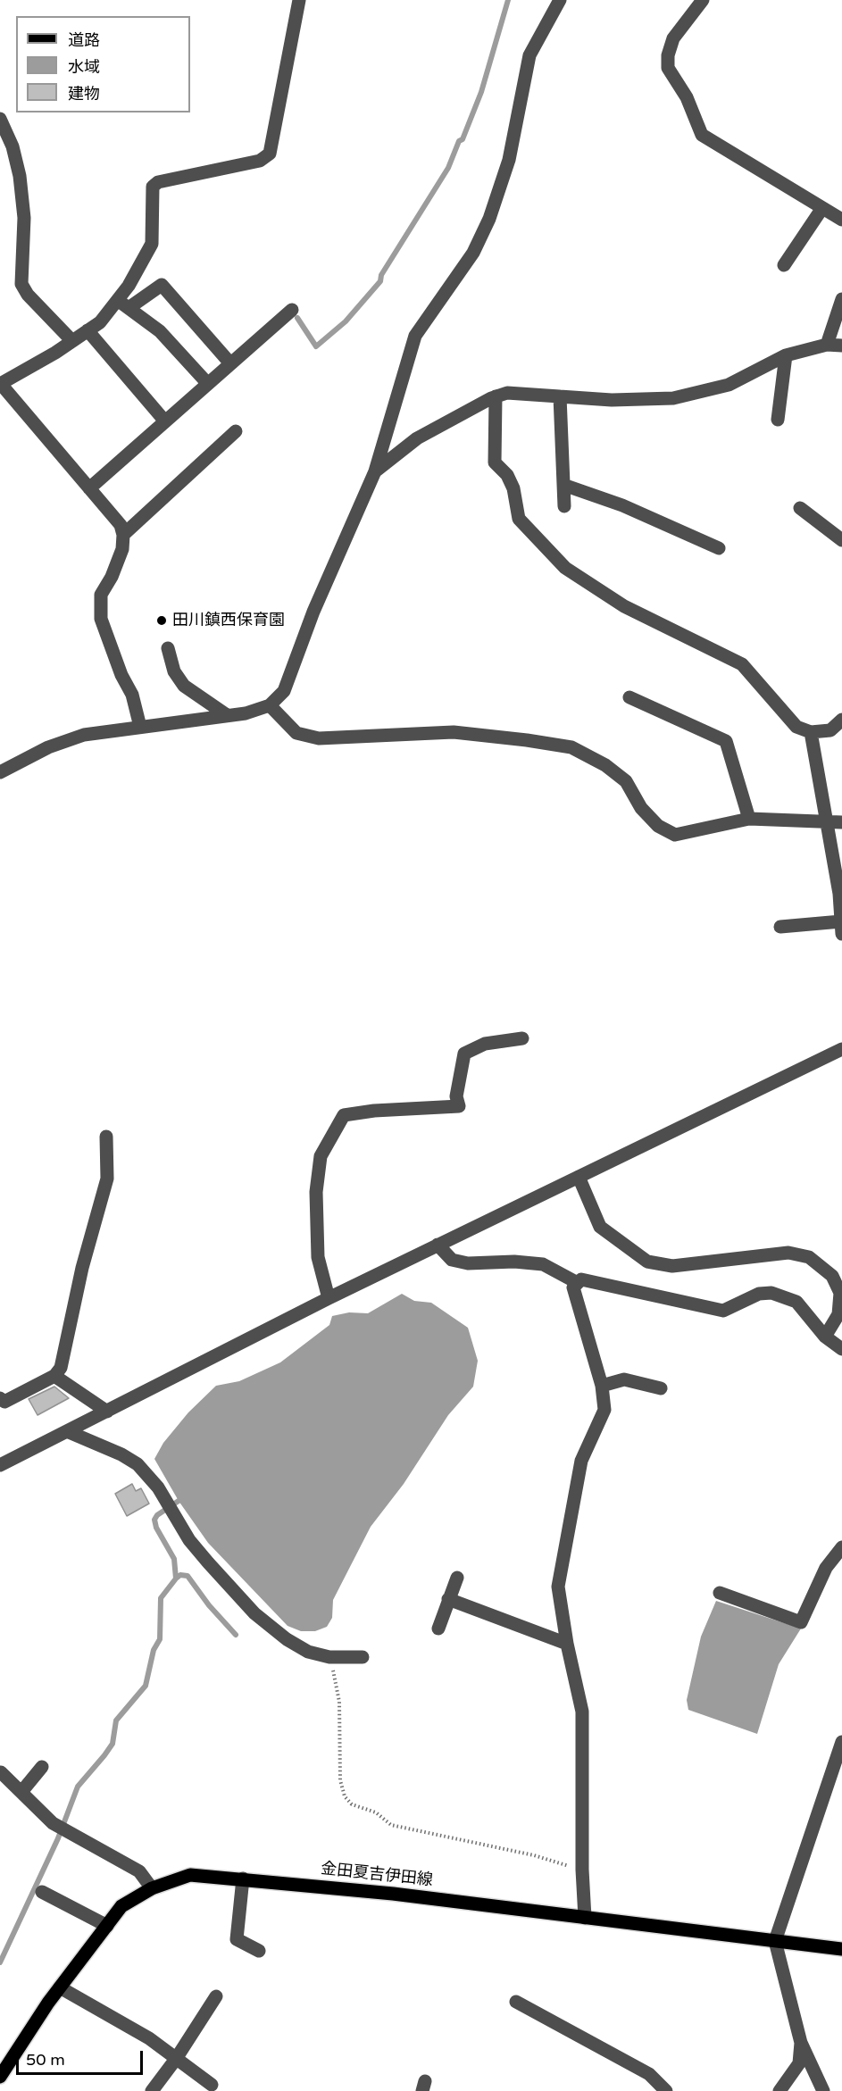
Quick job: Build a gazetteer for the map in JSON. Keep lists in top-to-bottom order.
{
  "streets": {
    "main road": ["金田夏吉伊田線"]
  },
  "places": ["田川鎮西保育園"],
  "legend": ["道路", "水域", "建物"],
  "scale_bar": "50 m"
}
